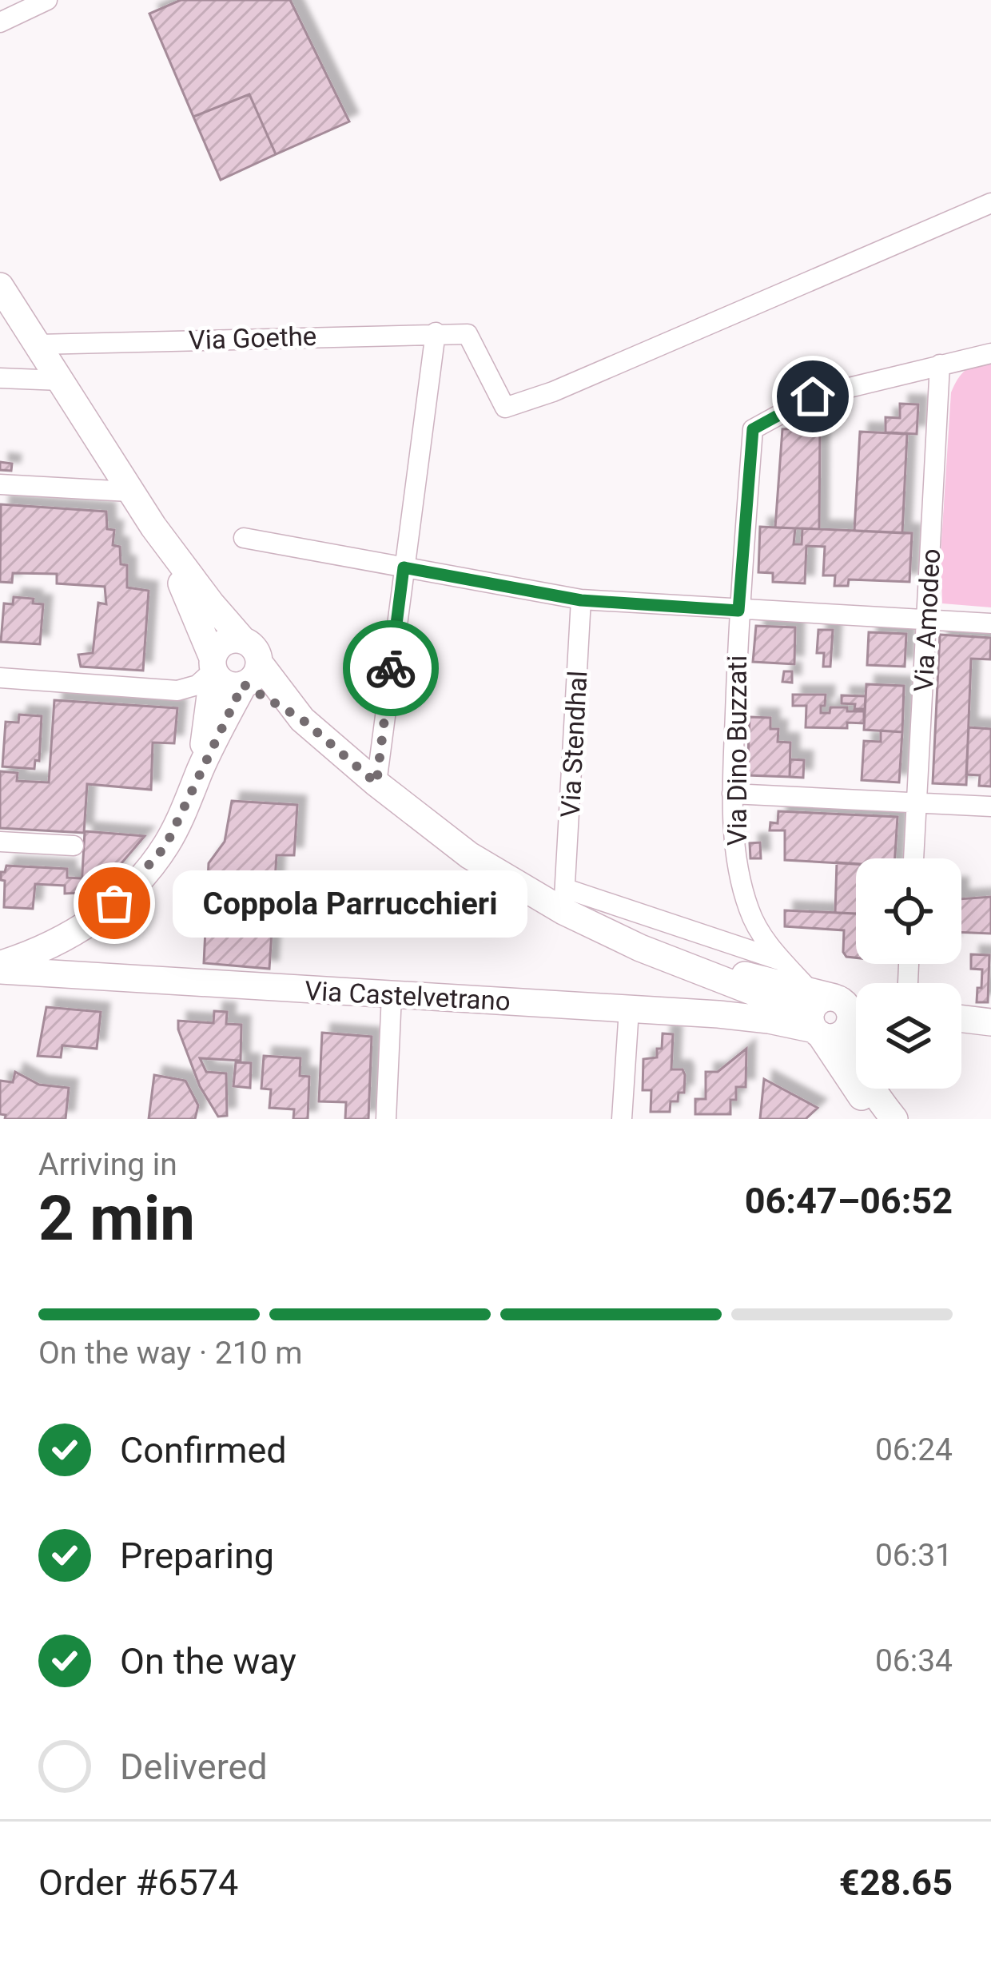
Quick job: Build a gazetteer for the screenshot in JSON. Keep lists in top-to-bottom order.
{
  "streets": {
    "main road": ["Via Castelvetrano"],
    "street": [
      "Via Goethe",
      "Via Amodeo",
      "Via Stendhal",
      "Via Dino Buzzati"
    ]
  },
  "crossings": [
    ["Via Amodeo", "Via Dino Buzzati"],
    ["Via Dino Buzzati", "Via Castelvetrano"]
  ],
  "places": ["Coppola Parrucchieri"],
  "page": {
    "bubble": "Coppola Parrucchieri",
    "heading": ["2 min", "Arriving in", "06:47–06:52"],
    "panel": ["Order #6574", "€28.65"],
    "bar": "On the way · 210 m",
    "list": [
      ["Confirmed", "06:24"],
      ["Preparing", "06:31"],
      ["On the way", "06:34"],
      "Delivered"
    ]
  }
}
